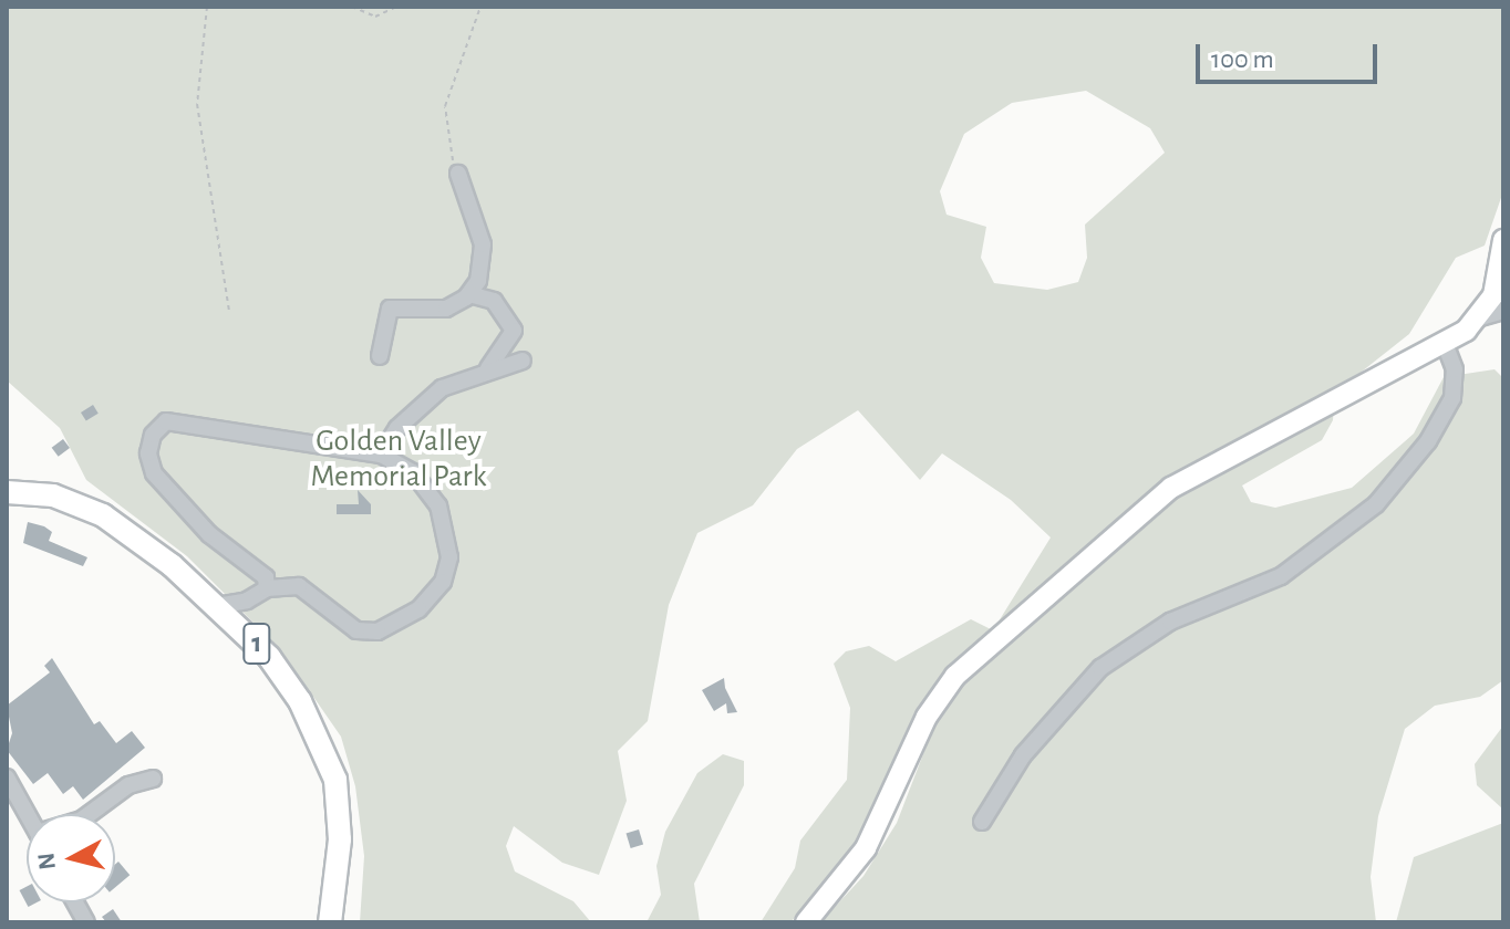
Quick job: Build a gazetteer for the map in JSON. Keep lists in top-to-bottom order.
{
  "streets": {
    "highway": ["1"]
  },
  "parks": ["Golden Valley Memorial Park"],
  "scale_bar": "100 m",
  "north": "left"
}
